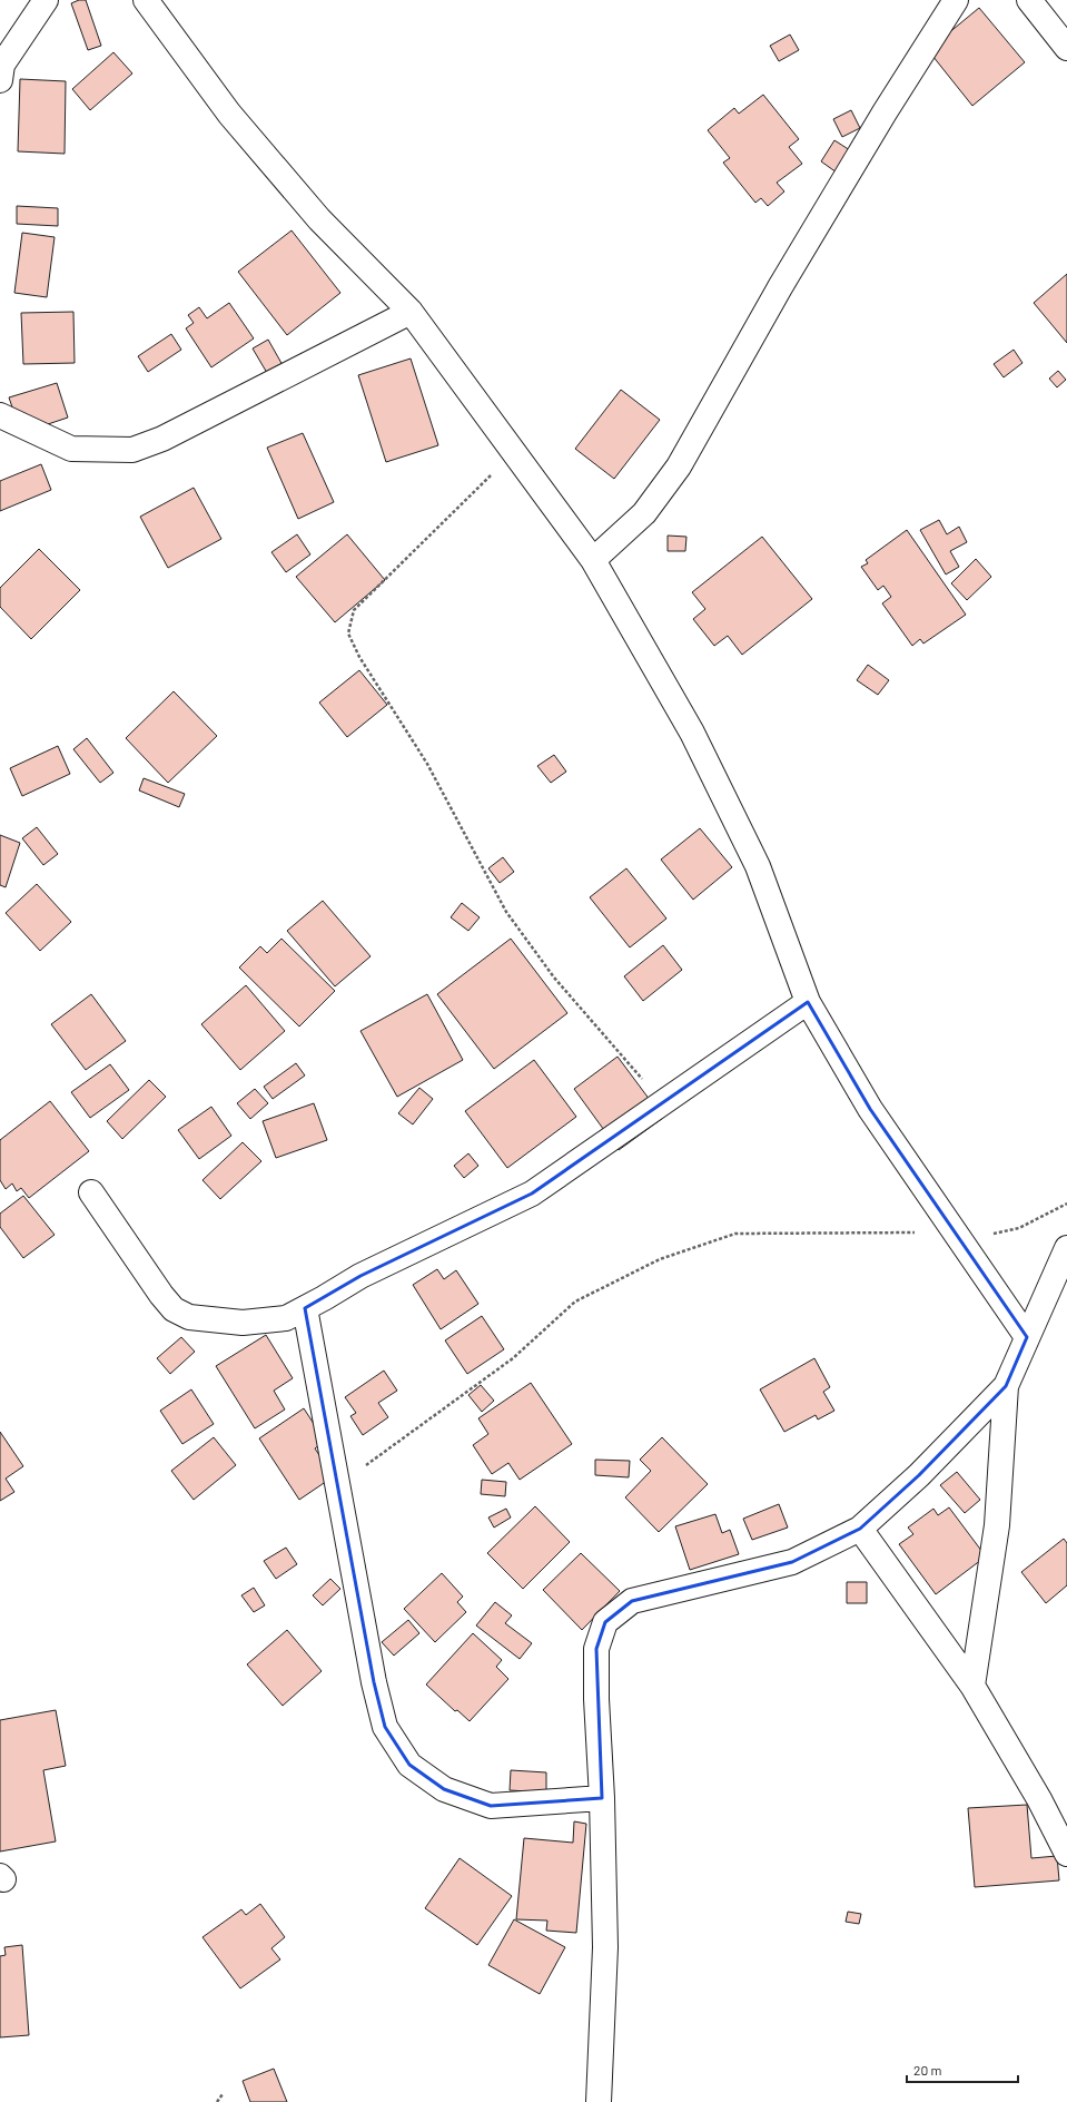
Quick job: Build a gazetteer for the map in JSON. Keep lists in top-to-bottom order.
{
  "scale_bar": "20 m"
}
